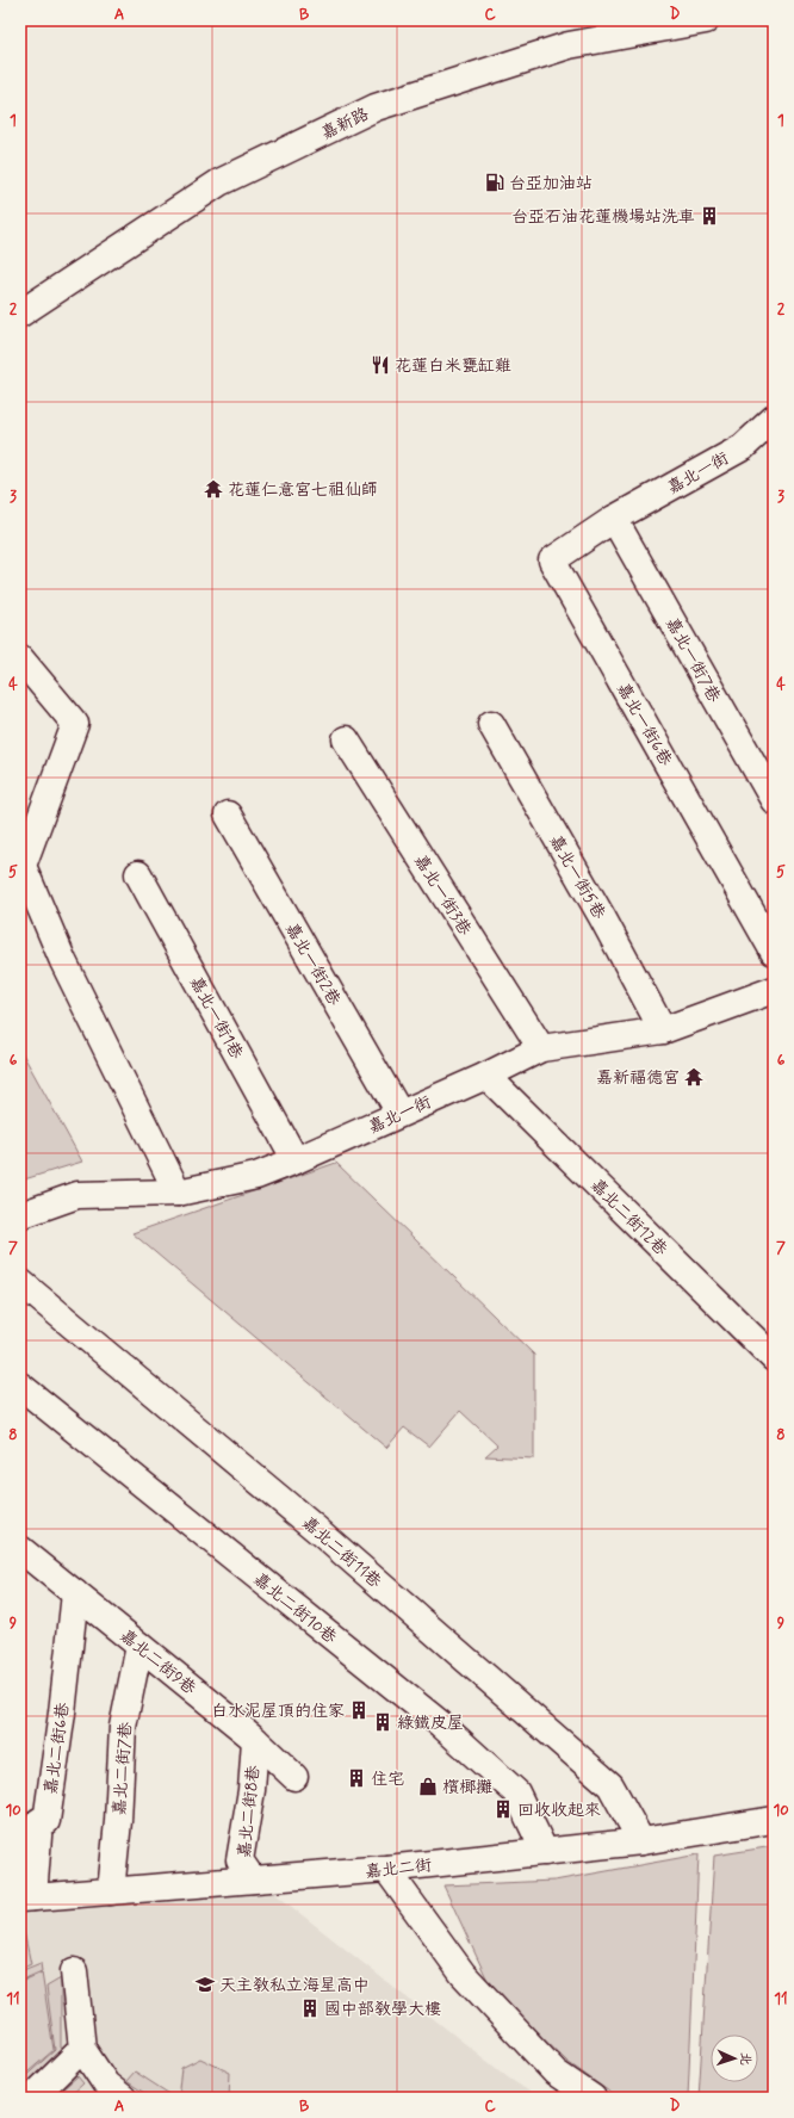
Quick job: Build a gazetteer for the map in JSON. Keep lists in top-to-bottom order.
{
  "streets": {
    "street": [
      "嘉新路",
      "嘉北一街",
      "嘉北一街7巷",
      "嘉北一街6巷",
      "嘉北一街5巷",
      "嘉北一街3巷",
      "嘉北一街2巷",
      "嘉北一街1巷",
      "嘉北二街12巷",
      "嘉北二街11巷",
      "嘉北二街10巷",
      "嘉北二街9巷",
      "嘉北二街6巷",
      "嘉北二街7巷",
      "嘉北二街8巷",
      "嘉北二街"
    ]
  },
  "crossings": [
    ["嘉北一街", "嘉北一街7巷"],
    ["嘉北一街", "嘉北一街6巷"],
    ["嘉北一街", "嘉北一街5巷"],
    ["嘉北一街", "嘉北一街3巷"],
    ["嘉北一街", "嘉北一街2巷"],
    ["嘉北一街", "嘉北一街1巷"],
    ["嘉北一街", "嘉北二街12巷"],
    ["嘉北一街7巷", "嘉北一街6巷"],
    ["嘉北二街11巷", "嘉北二街"],
    ["嘉北二街10巷", "嘉北二街"],
    ["嘉北二街9巷", "嘉北二街6巷"],
    ["嘉北二街9巷", "嘉北二街7巷"],
    ["嘉北二街9巷", "嘉北二街8巷"],
    ["嘉北二街6巷", "嘉北二街"],
    ["嘉北二街7巷", "嘉北二街"],
    ["嘉北二街8巷", "嘉北二街"]
  ],
  "places": {
    "fuel station": ["台亞加油站"],
    "building": [
      "台亞石油花蓮機場站洗車",
      "白水泥屋頂的住家",
      "綠鐵皮屋",
      "住宅",
      "回收收起來",
      "國中部教學大樓"
    ],
    "restaurant": ["花蓮白米甕缸雞"],
    "temple": ["花蓮仁意宮七祖仙師", "嘉新福德宮"],
    "shop": ["檳榔攤"],
    "school or university": ["天主教私立海星高中"]
  },
  "north": "right",
  "grid": {
    "columns": [
      "A",
      "B",
      "C",
      "D"
    ],
    "rows": [
      "1",
      "2",
      "3",
      "4",
      "5",
      "6",
      "7",
      "8",
      "9",
      "10",
      "11"
    ]
  }
}
